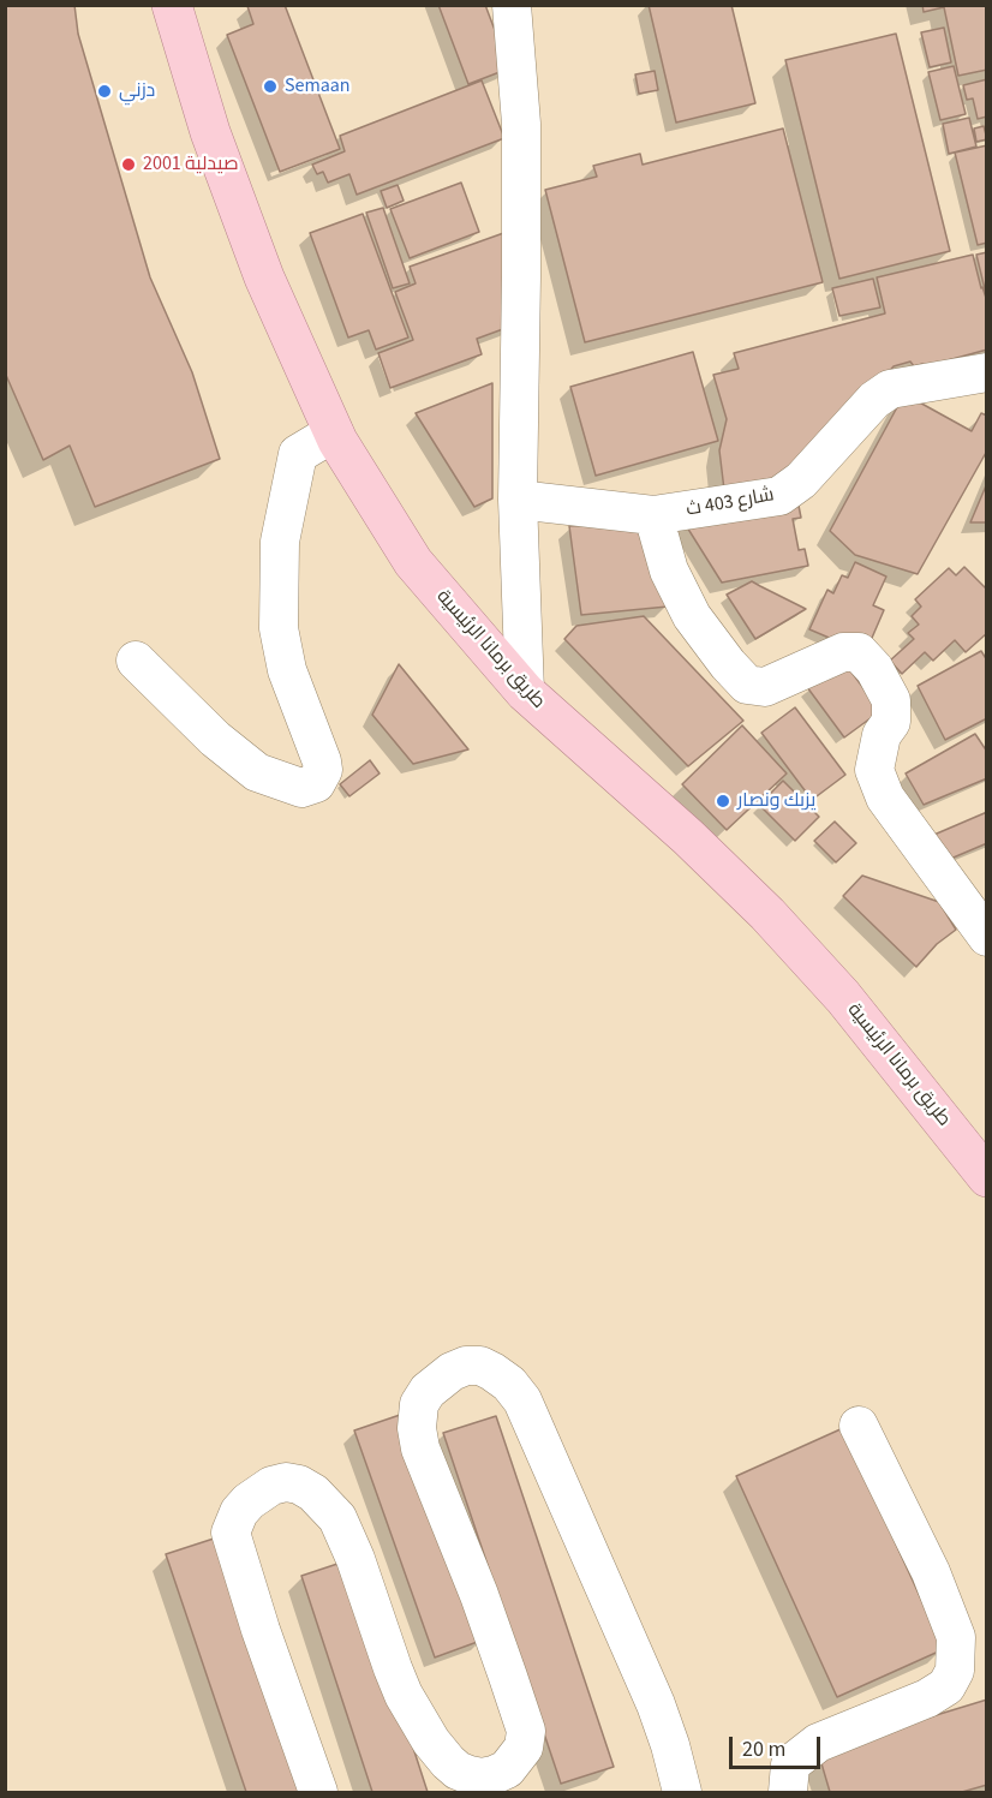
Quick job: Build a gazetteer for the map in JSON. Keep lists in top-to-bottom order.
{
  "streets": {
    "main road": ["طريق برمانا الرئيسية"],
    "street": ["شارع 403 ث"]
  },
  "places": [
    "Semaan",
    "دزني",
    "صيدلية 2001",
    "يزبك ونصار"
  ],
  "scale_bar": "20 m"
}
